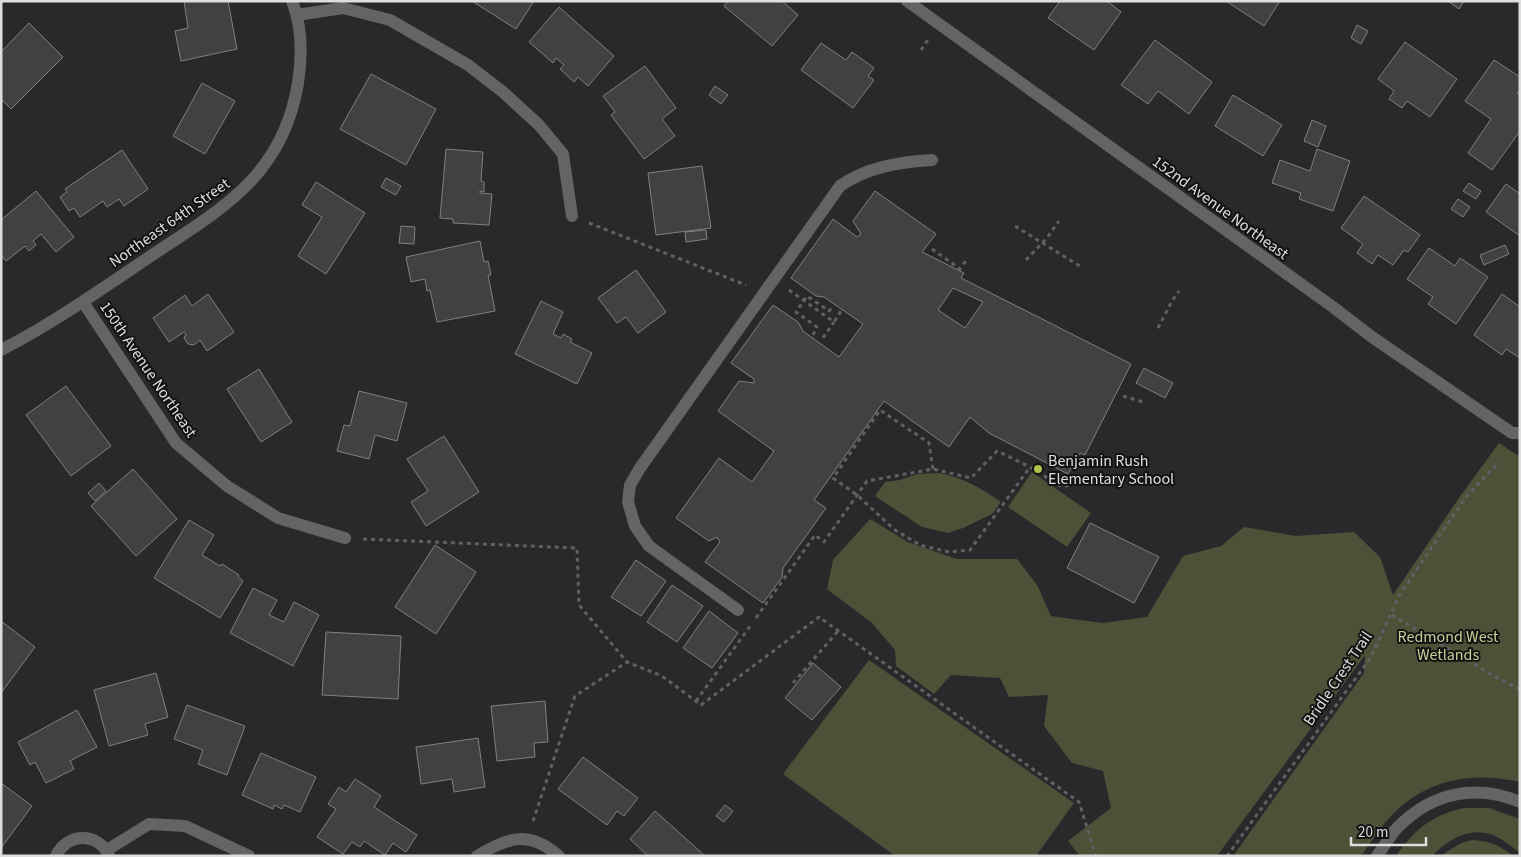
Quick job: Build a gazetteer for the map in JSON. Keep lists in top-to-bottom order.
{
  "streets": {
    "street": ["152nd Avenue Northeast", "Northeast 64th Street", "150th Avenue Northeast"],
    "path": ["Bridle Crest Trail"]
  },
  "crossings": [
    ["Northeast 64th Street", "150th Avenue Northeast"]
  ],
  "parks": ["Redmond West Wetlands"],
  "places": ["Benjamin Rush Elementary School"],
  "scale_bar": "20 m"
}
